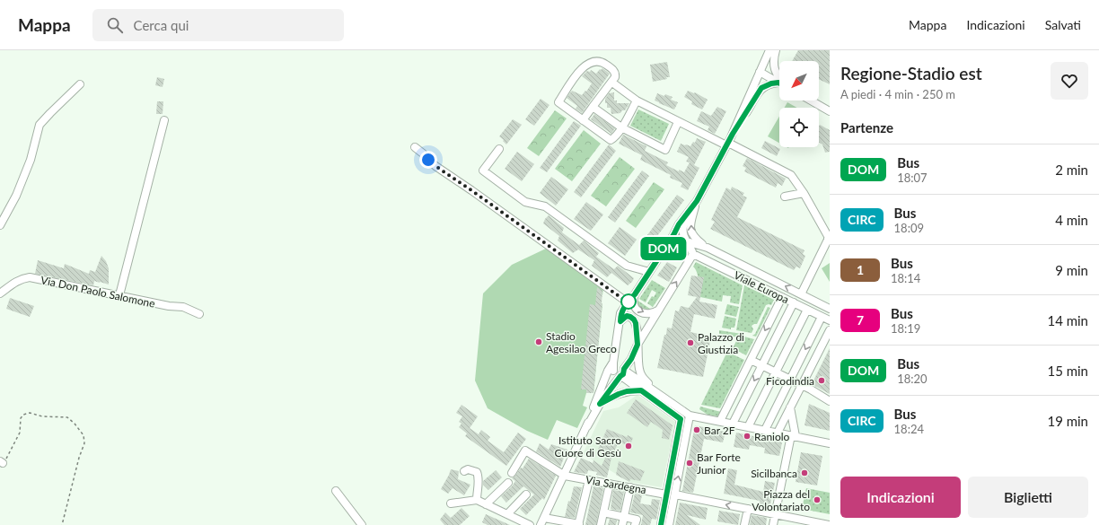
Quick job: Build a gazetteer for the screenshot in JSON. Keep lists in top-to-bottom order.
{
  "streets": {
    "street": ["Viale Europa", "Via Don Paolo Salomone", "Via Sardegna"]
  },
  "places": [
    "Stadio Agesilao Greco",
    "Palazzo di Giustizia",
    "Ficodindia",
    "Bar 2F",
    "Raniolo",
    "Istituto Sacro Cuore di Gesù",
    "Bar Forte Junior",
    "Sicilbanca",
    "Piazza del Volontariato"
  ],
  "lines": ["bus line DOM"],
  "north": "bottom left",
  "page": {
    "header": "Mappa",
    "search": "Cerca qui",
    "nav": ["Mappa", "Indicazioni", "Salvati"],
    "on_map": "DOM",
    "heading": [
      ["Regione-Stadio est", "A piedi · 4 min · 250 m"],
      "Partenze"
    ],
    "list": [
      {
        "mark": "DOM",
        "name": "Bus",
        "note": "18:07",
        "value": "2 min"
      },
      {
        "mark": "CIRC",
        "name": "Bus",
        "note": "18:09",
        "value": "4 min"
      },
      {
        "mark": "1",
        "name": "Bus",
        "note": "18:14",
        "value": "9 min"
      },
      {
        "mark": "7",
        "name": "Bus",
        "note": "18:19",
        "value": "14 min"
      },
      {
        "mark": "DOM",
        "name": "Bus",
        "note": "18:20",
        "value": "15 min"
      },
      {
        "mark": "CIRC",
        "name": "Bus",
        "note": "18:24",
        "value": "19 min"
      }
    ],
    "buttons": ["Indicazioni", "Biglietti"]
  }
}
